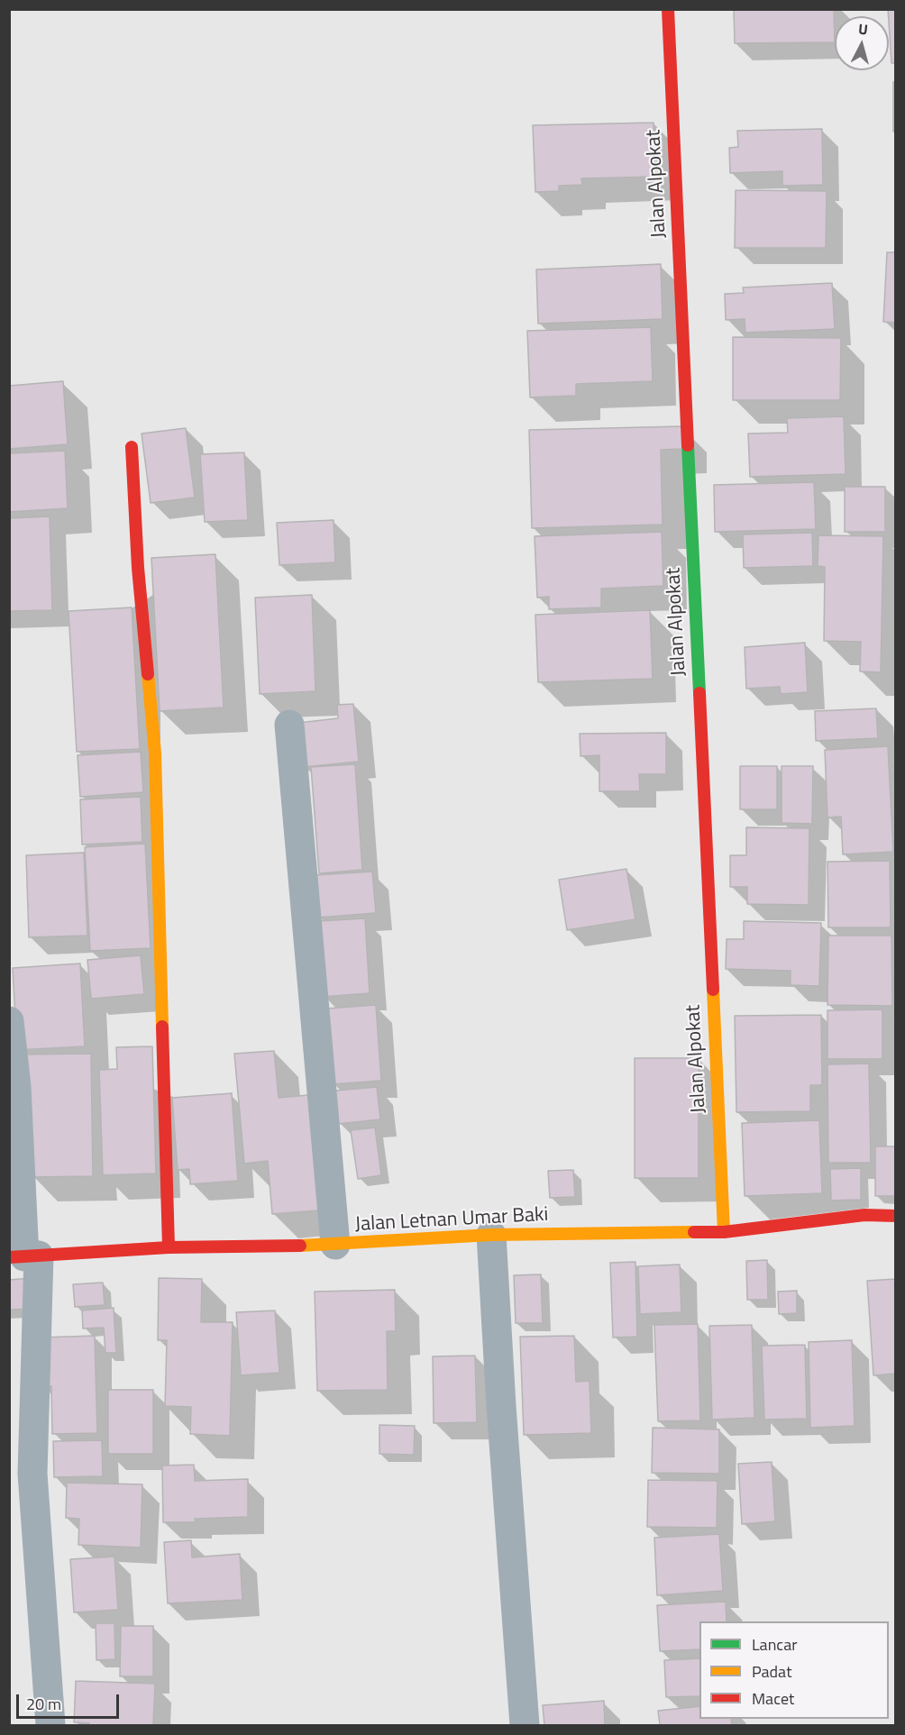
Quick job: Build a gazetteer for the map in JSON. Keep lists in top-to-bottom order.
{
  "streets": {
    "street": ["Jalan Alpokat", "Jalan Letnan Umar Baki"]
  },
  "crossings": [
    ["Jalan Alpokat", "Jalan Letnan Umar Baki"]
  ],
  "legend": ["Lancar", "Padat", "Macet"],
  "scale_bar": "20 m",
  "north": "top"
}
